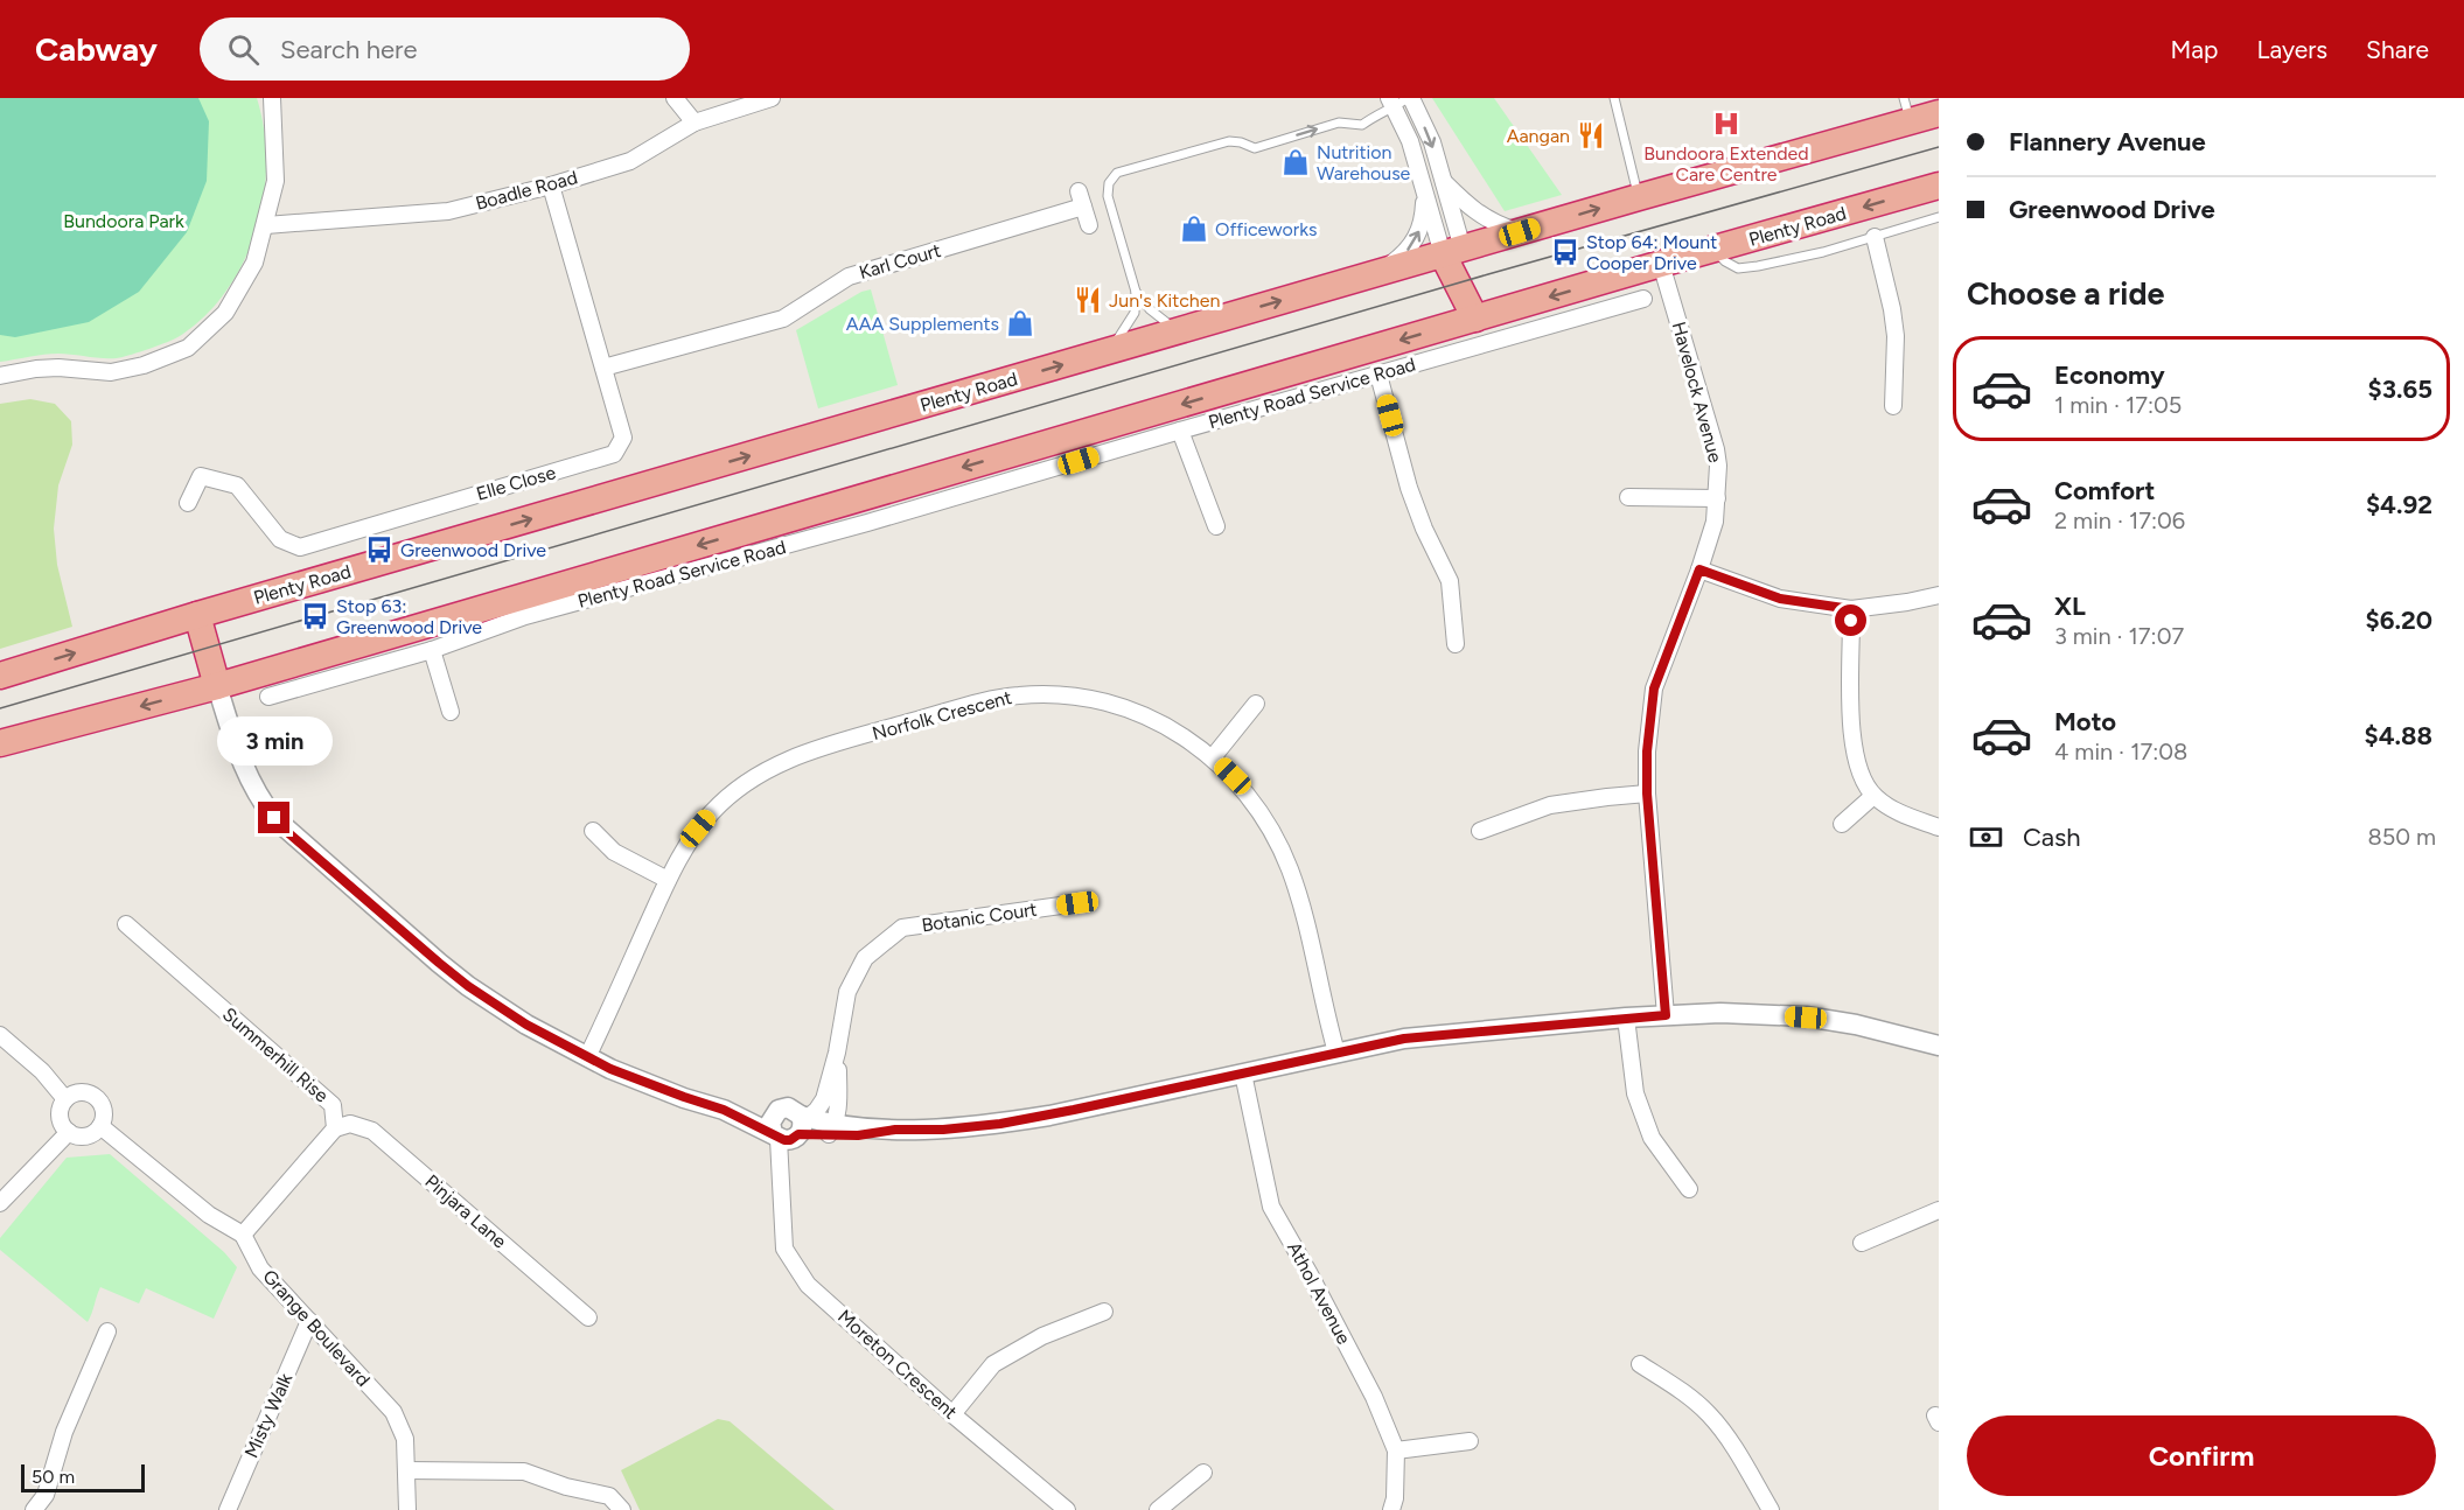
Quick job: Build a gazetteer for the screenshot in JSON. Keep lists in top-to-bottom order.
{
  "streets": {
    "highway": ["Plenty Road"],
    "street": [
      "Boadle Road",
      "Karl Court",
      "Havelock Avenue",
      "Plenty Road Service Road",
      "Elle Close",
      "Norfolk Crescent",
      "Botanic Court",
      "Summerhill Rise",
      "Pinjara Lane",
      "Athol Avenue",
      "Grange Boulevard",
      "Moreton Crescent",
      "Misty Walk"
    ]
  },
  "crossings": [
    ["Boadle Road", "Elle Close"],
    ["Plenty Road", "Havelock Avenue"],
    ["Plenty Road", "Plenty Road Service Road"],
    ["Karl Court", "Elle Close"],
    ["Botanic Court", "Moreton Crescent"],
    ["Summerhill Rise", "Pinjara Lane"],
    ["Summerhill Rise", "Grange Boulevard"],
    ["Grange Boulevard", "Misty Walk"]
  ],
  "parks": ["Bundoora Park"],
  "places": {
    "hospital": ["Bundoora Extended Care Centre"],
    "restaurant": ["Aangan", "Jun's Kitchen"],
    "shop": ["Nutrition Warehouse", "Officeworks", "AAA Supplements"],
    "bus stop": ["Stop 64: Mount Cooper Drive", "Greenwood Drive", "Stop 63: Greenwood Drive"]
  },
  "scale_bar": "50 m",
  "page": {
    "header": "Cabway",
    "search": "Search here",
    "nav": ["Map", "Layers", "Share"],
    "banner": ["Flannery Avenue", "Greenwood Drive"],
    "heading": "Choose a ride",
    "list": [
      {
        "name": "Economy",
        "note": "1 min · 17:05",
        "value": "$3.65"
      },
      {
        "name": "Comfort",
        "note": "2 min · 17:06",
        "value": "$4.92"
      },
      {
        "name": "XL",
        "note": "3 min · 17:07",
        "value": "$6.20"
      },
      {
        "name": "Moto",
        "note": "4 min · 17:08",
        "value": "$4.88"
      }
    ],
    "bubble": "3 min",
    "pay": ["Cash", "850 m"],
    "buttons": "Confirm",
    "scale": "50 m"
  }
}
